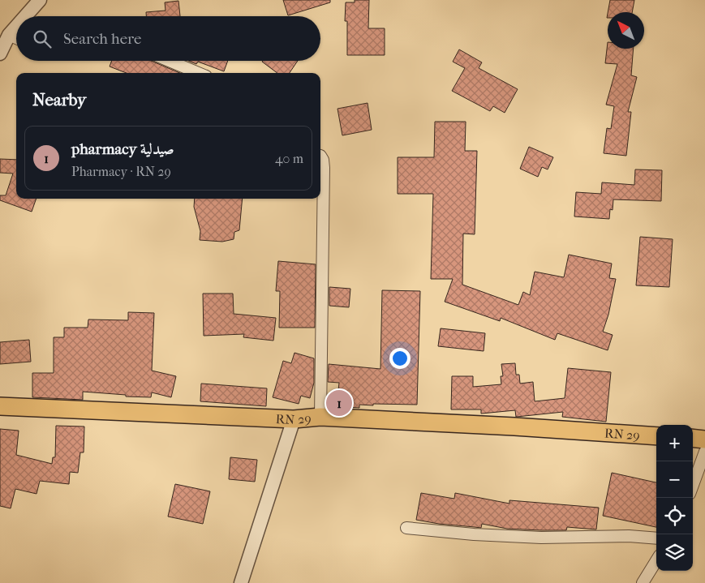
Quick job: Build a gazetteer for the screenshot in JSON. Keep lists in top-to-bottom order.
{
  "streets": {
    "main road": ["RN 29"]
  },
  "north": "top left",
  "page": {
    "search": "Search here",
    "heading": "Nearby",
    "list": [
      {
        "mark": "1",
        "name": "pharmacy صيدلية",
        "note": "Pharmacy · RN 29",
        "value": "40 m"
      }
    ],
    "pins": "1",
    "map_buttons": ["+", "−"]
  }
}
